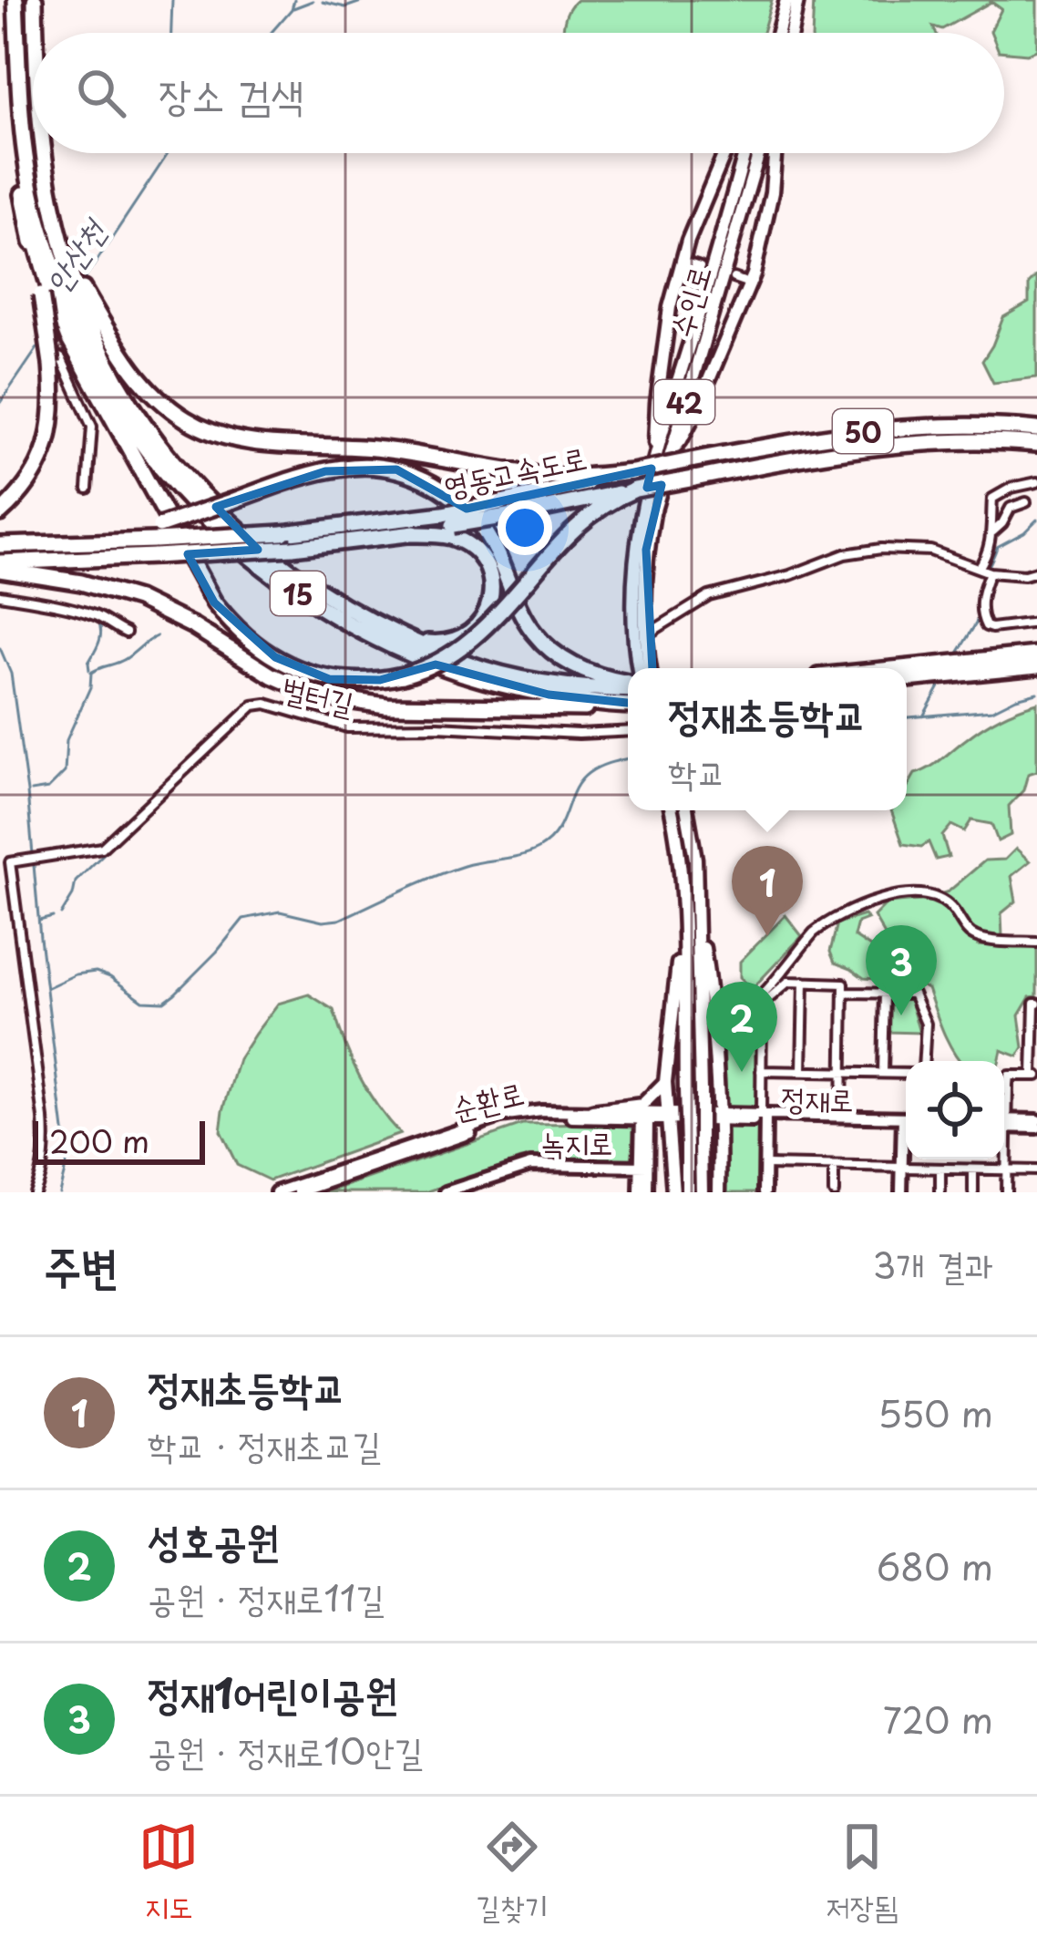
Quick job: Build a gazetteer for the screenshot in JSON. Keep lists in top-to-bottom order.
{
  "streets": {
    "highway": ["50", "영동고속도로", "15"],
    "main road": ["수인로", "42"],
    "street": [
      "벌터길",
      "정재로",
      "순환로",
      "녹지로"
    ]
  },
  "crossings": [
    ["정재로", "순환로"]
  ],
  "water": ["안산천"],
  "scale_bar": "200 m",
  "page": {
    "search": "장소 검색",
    "popup": ["정재초등학교", "학교"],
    "pins": ["1", "3", "2"],
    "scale": "200 m",
    "heading": ["주변", "3개 결과"],
    "list": [
      {
        "mark": "1",
        "name": "정재초등학교",
        "note": "학교 · 정재초교길",
        "value": "550 m"
      },
      {
        "mark": "2",
        "name": "성호공원",
        "note": "공원 · 정재로11길",
        "value": "680 m"
      },
      {
        "mark": "3",
        "name": "정재1어린이공원",
        "note": "공원 · 정재로10안길",
        "value": "720 m"
      }
    ],
    "nav": ["지도", "길찾기", "저장됨"]
  }
}
